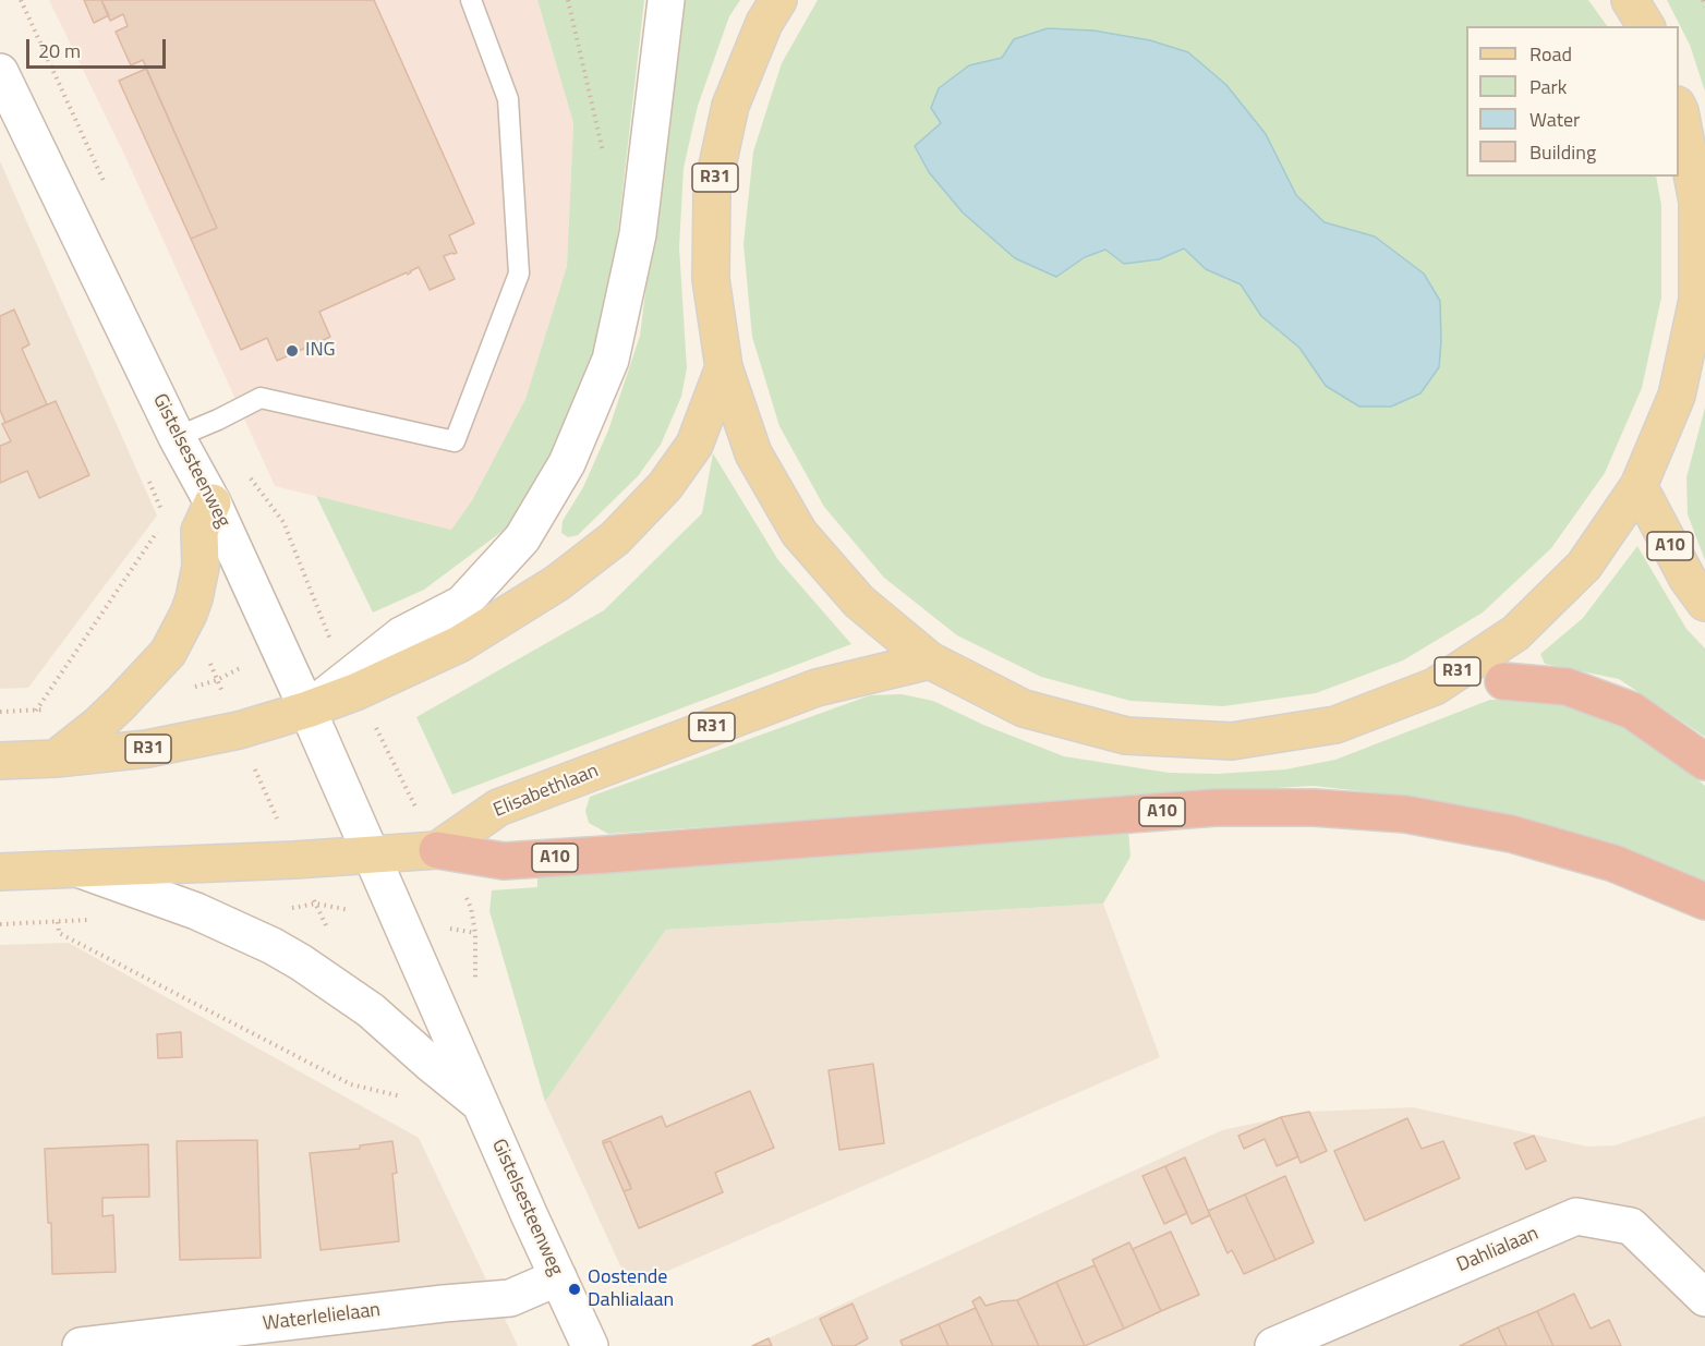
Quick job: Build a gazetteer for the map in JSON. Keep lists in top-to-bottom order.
{
  "streets": {
    "highway": ["A10"],
    "main road": [
      "R31",
      "Gistelsesteenweg",
      "Elisabethlaan",
      "Dahlialaan",
      "Waterlelielaan"
    ]
  },
  "crossings": [
    ["R31", "Gistelsesteenweg"],
    ["R31", "A10"],
    ["R31", "Elisabethlaan"],
    ["Gistelsesteenweg", "Waterlelielaan"],
    ["A10", "Elisabethlaan"]
  ],
  "places": ["ING", "Oostende Dahlialaan"],
  "legend": [
    "Road",
    "Park",
    "Water",
    "Building"
  ],
  "scale_bar": "20 m"
}
